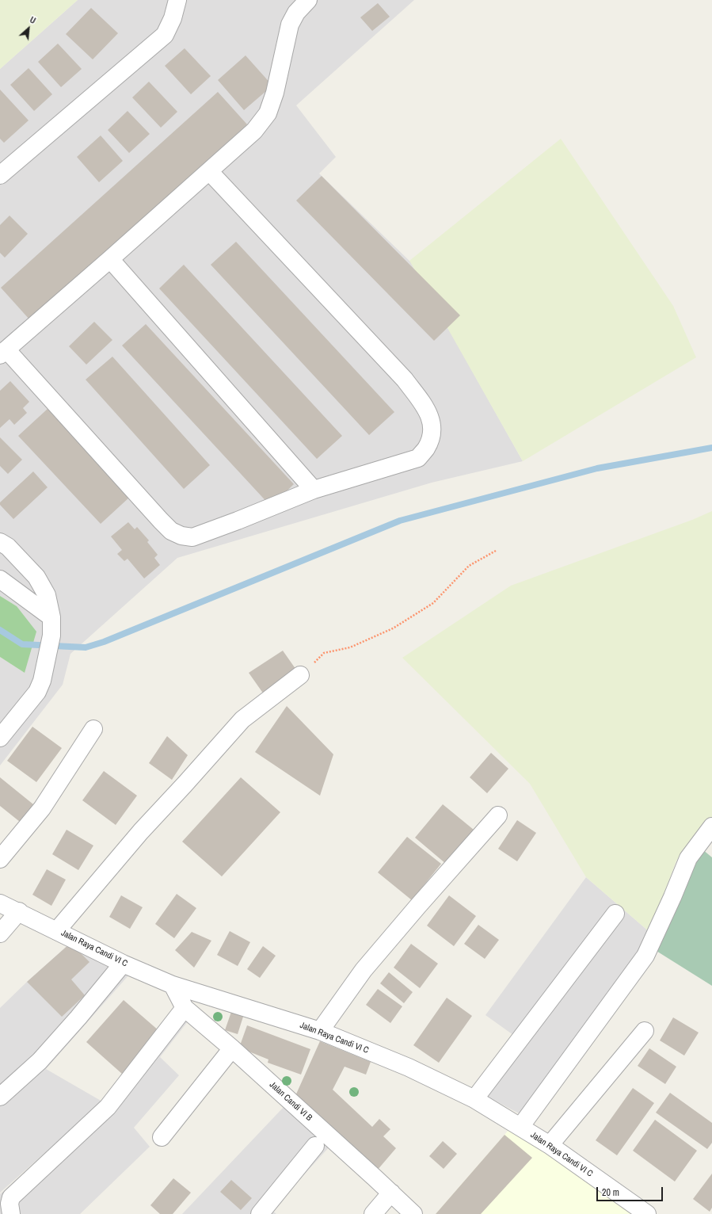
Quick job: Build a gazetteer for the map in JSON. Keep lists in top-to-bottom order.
{
  "streets": {
    "street": ["Jalan Raya Candi VI C", "Jalan Candi VI B"]
  },
  "crossings": [
    ["Jalan Raya Candi VI C", "Jalan Candi VI B"]
  ],
  "scale_bar": "20 m",
  "north": "top right"
}
